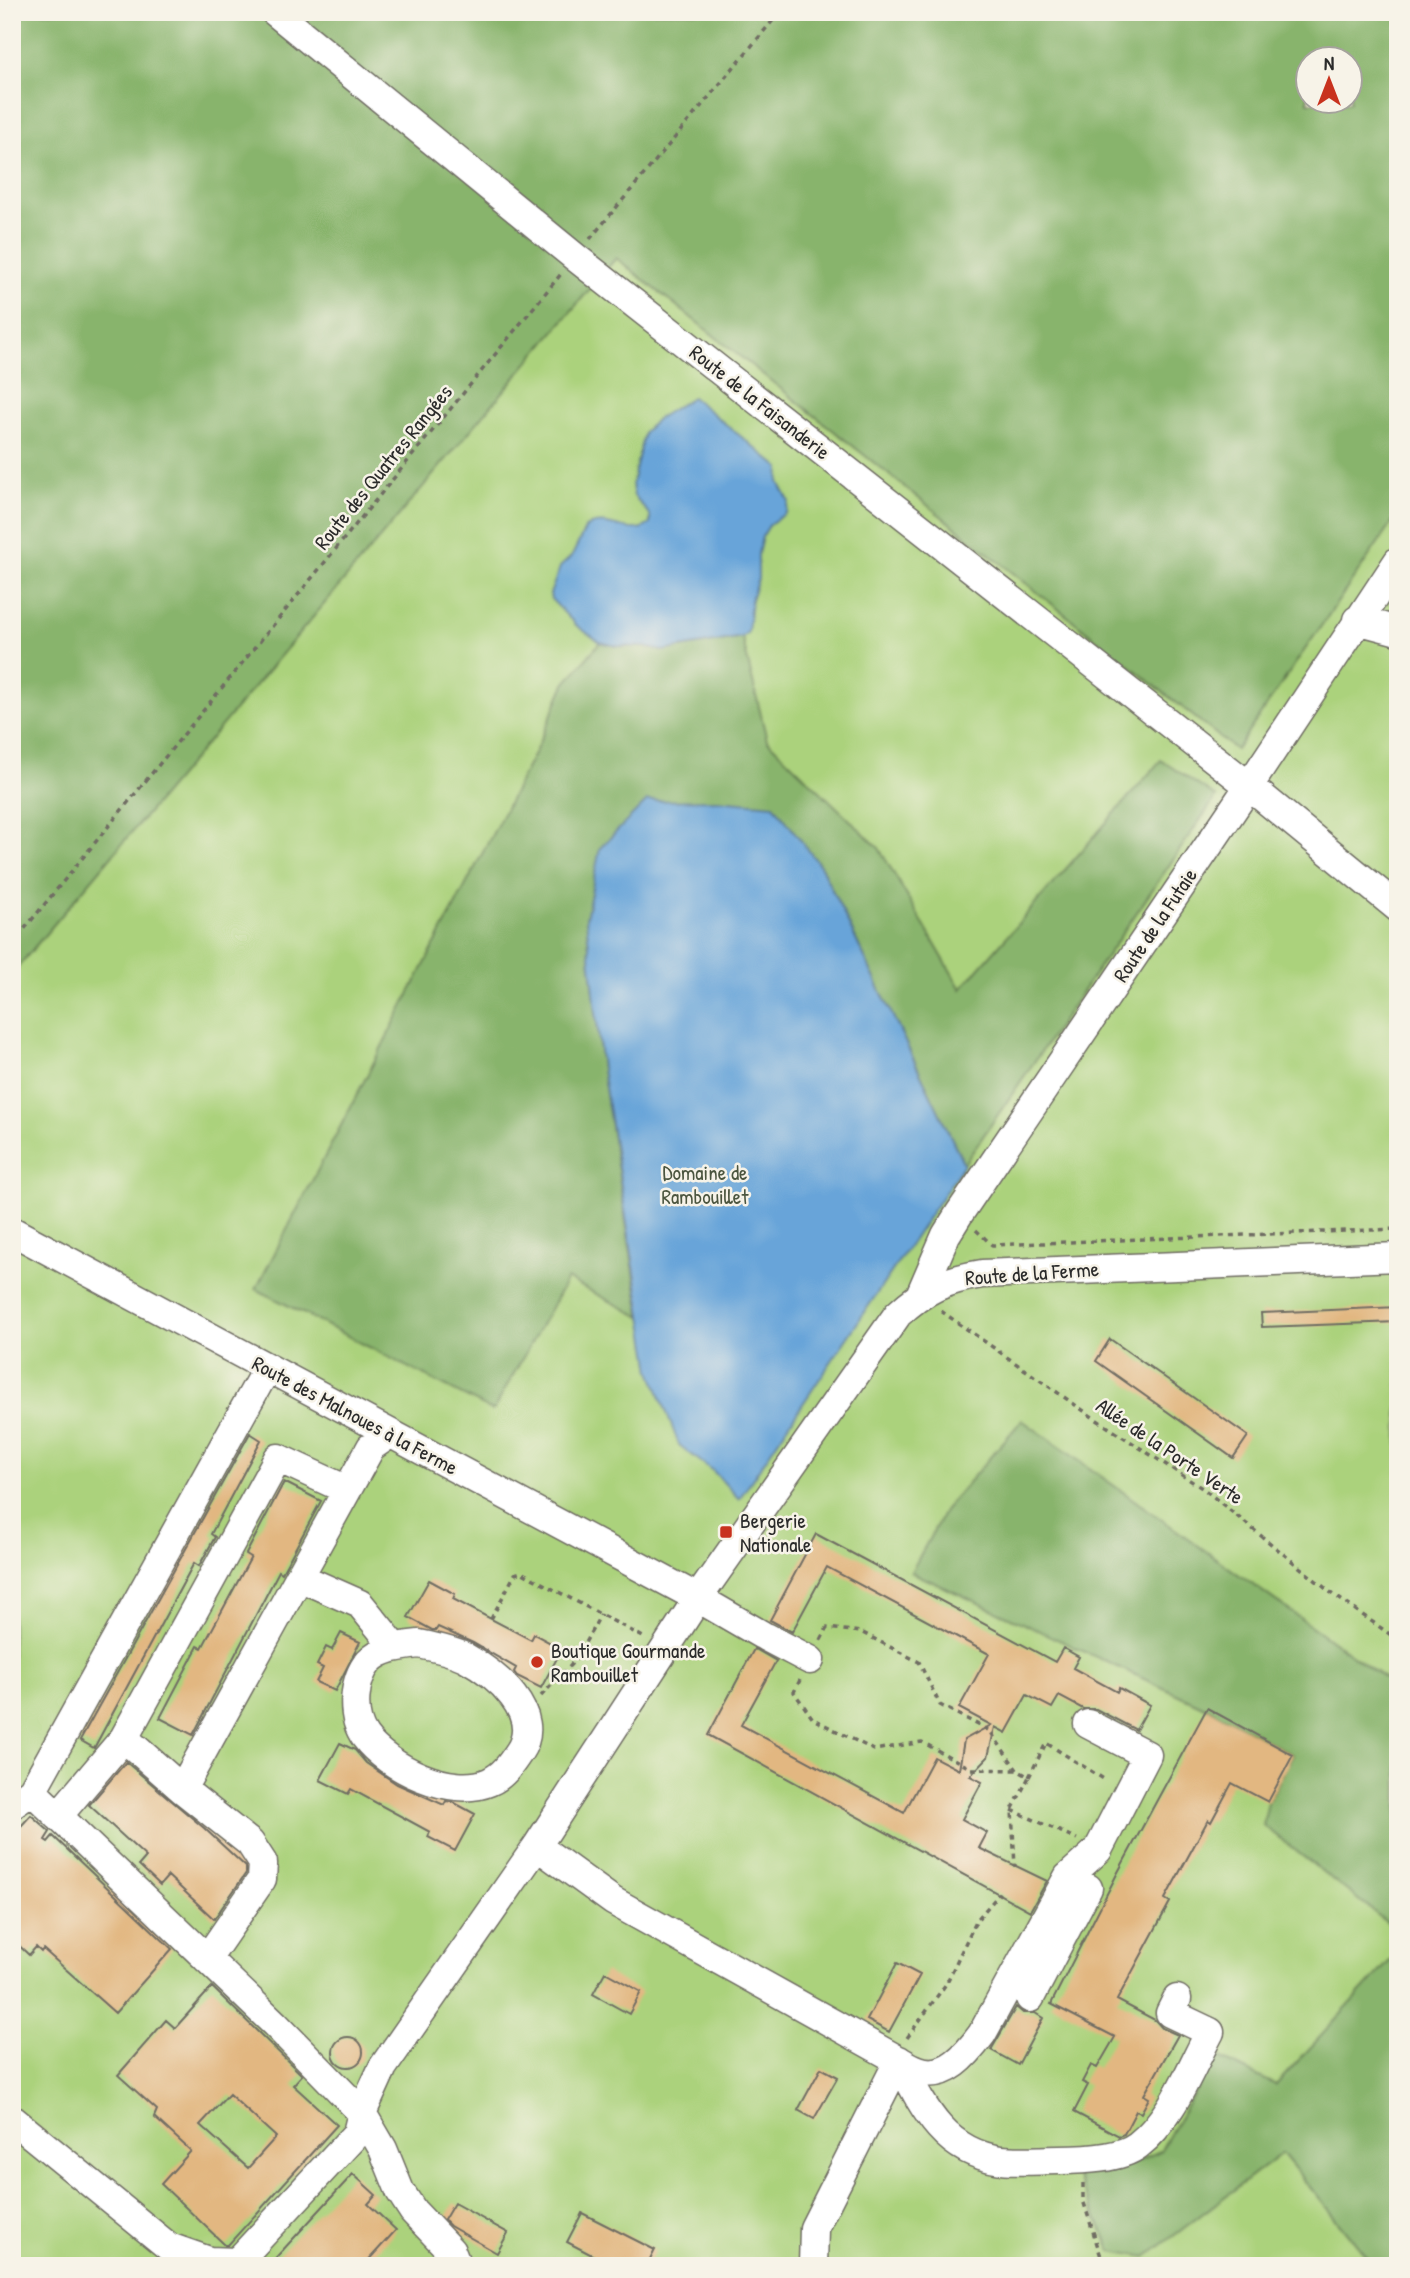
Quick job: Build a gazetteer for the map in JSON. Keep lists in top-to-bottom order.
{
  "streets": {
    "street": [
      "Route de la Faisanderie",
      "Route de la Futaie",
      "Route de la Ferme",
      "Route des Malnoues à la Ferme"
    ],
    "path": ["Route des Quatres Rangées", "Allée de la Porte Verte"]
  },
  "crossings": [
    ["Route de la Faisanderie", "Route des Quatres Rangées"],
    ["Route de la Faisanderie", "Route de la Futaie"],
    ["Route de la Futaie", "Route de la Ferme"],
    ["Route de la Futaie", "Allée de la Porte Verte"],
    ["Route de la Ferme", "Route des Malnoues à la Ferme"],
    ["Route de la Ferme", "Allée de la Porte Verte"]
  ],
  "parks": ["Domaine de Rambouillet"],
  "places": {
    "transit": ["Bergerie Nationale"],
    "other": ["Boutique Gourmande Rambouillet"]
  },
  "north": "top"
}
